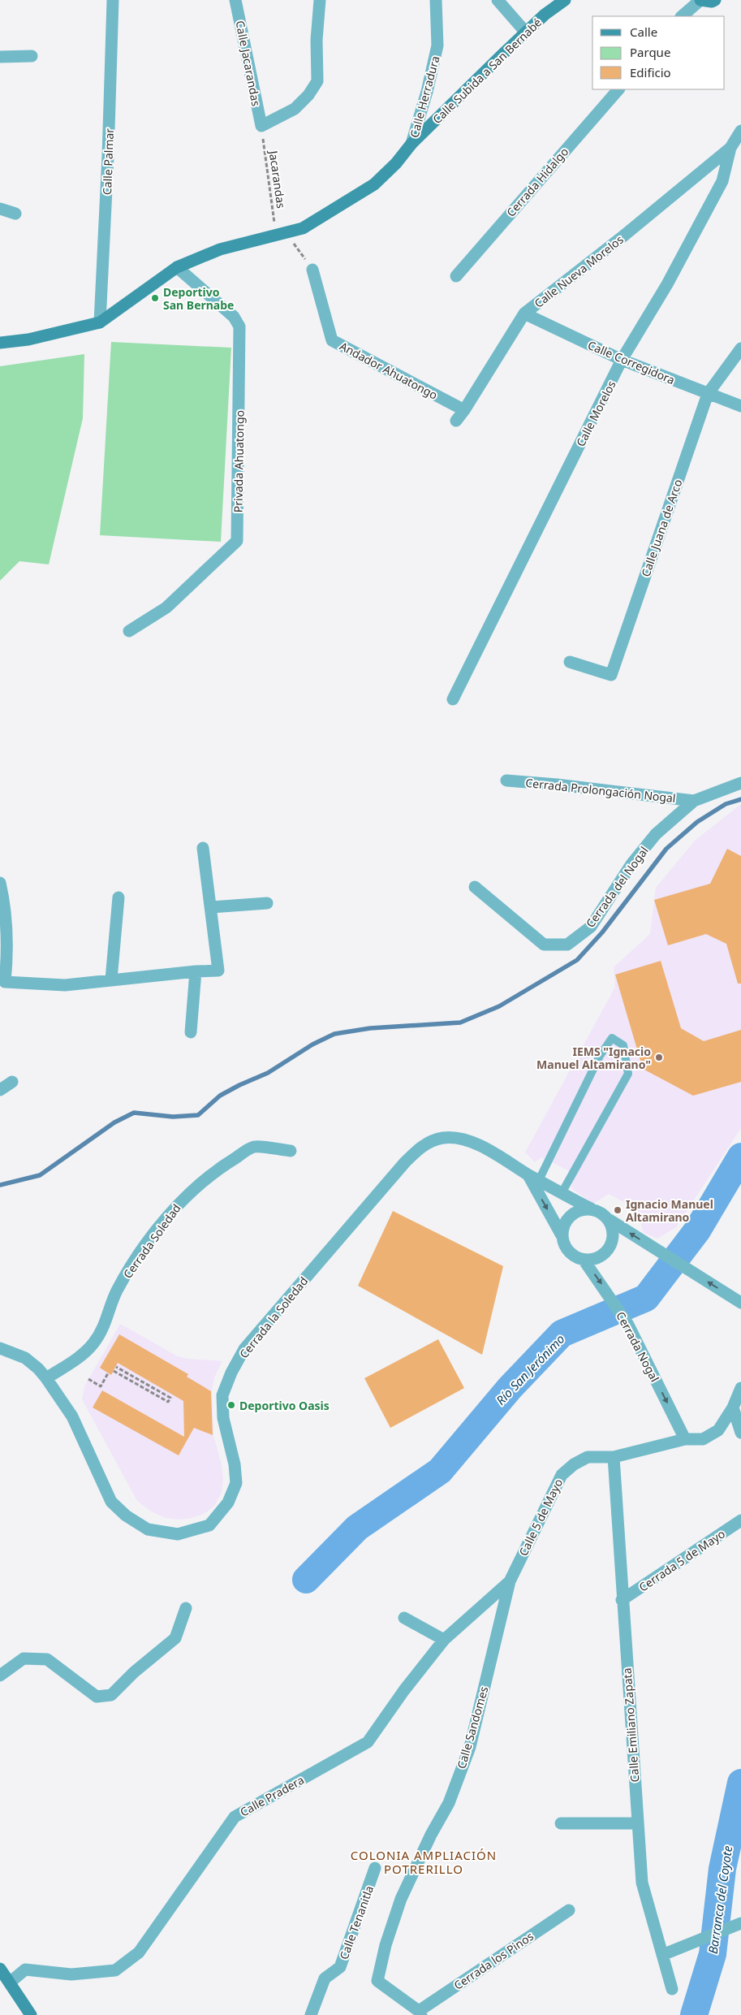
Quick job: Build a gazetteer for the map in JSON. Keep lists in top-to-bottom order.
{
  "streets": {
    "street": [
      "Calle Jacarandas",
      "Calle Subida a San Bernabé",
      "Calle Herradura",
      "Calle Palmar",
      "Cerrada Hidalgo",
      "Calle Nueva Morelos",
      "Calle Corregidora",
      "Andador Ahuatongo",
      "Calle Morelos",
      "Privada Ahuatongo",
      "Calle Juana de Arco",
      "Cerrada Prolongación Nogal",
      "Cerrada del Nogal",
      "Cerrada Soledad",
      "Cerrada la Soledad",
      "Cerrada Nogal",
      "Calle 5 de Mayo",
      "Cerrada 5 de Mayo",
      "Calle Emiliano Zapata",
      "Calle Sandomes",
      "Calle Pradera",
      "Calle Tenanitla",
      "Cerrada los Pinos"
    ],
    "path": ["Jacarandas"]
  },
  "crossings": [
    ["Calle Jacarandas", "Jacarandas"],
    ["Calle Subida a San Bernabé", "Calle Herradura"],
    ["Calle Nueva Morelos", "Calle Corregidora"],
    ["Calle Nueva Morelos", "Andador Ahuatongo"],
    ["Calle Nueva Morelos", "Calle Morelos"],
    ["Calle Corregidora", "Calle Morelos"],
    ["Calle Corregidora", "Calle Juana de Arco"],
    ["Cerrada Prolongación Nogal", "Cerrada del Nogal"],
    ["Cerrada Soledad", "Cerrada la Soledad"],
    ["Cerrada la Soledad", "Cerrada Nogal"],
    ["Cerrada Nogal", "Calle 5 de Mayo"],
    ["Calle 5 de Mayo", "Calle Emiliano Zapata"],
    ["Calle 5 de Mayo", "Calle Sandomes"],
    ["Calle 5 de Mayo", "Calle Pradera"],
    ["Cerrada 5 de Mayo", "Calle Emiliano Zapata"],
    ["Calle Sandomes", "Calle Pradera"],
    ["Calle Sandomes", "Cerrada los Pinos"]
  ],
  "one_way": ["Cerrada Nogal"],
  "districts": ["COLONIA AMPLIACIÓN POTRERILLO"],
  "water": ["Río San Jerónimo", "Barranca del Coyote"],
  "places": [
    "Deportivo San Bernabe",
    "IEMS \"Ignacio Manuel Altamirano\"",
    "Ignacio Manuel Altamirano",
    "Deportivo Oasis"
  ],
  "legend": ["Calle", "Parque", "Edificio"]
}
